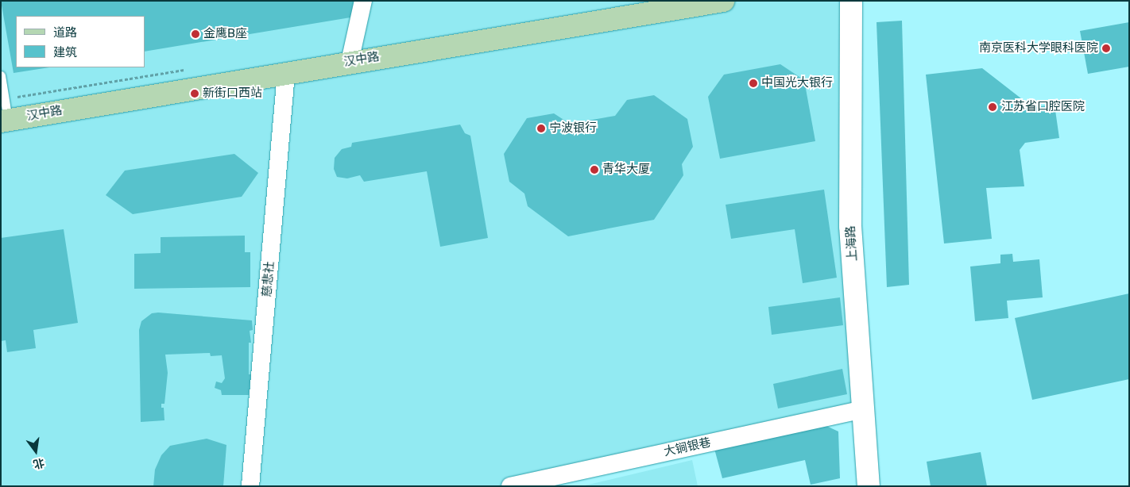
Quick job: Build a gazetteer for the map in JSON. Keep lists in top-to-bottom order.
{
  "streets": {
    "main road": ["汉中路", "上海路"],
    "street": ["慈悲社", "大锏银巷"]
  },
  "crossings": [
    ["汉中路", "慈悲社"],
    ["上海路", "大锏银巷"]
  ],
  "places": [
    "金鹰B座",
    "南京医科大学眼科医院",
    "中国光大银行",
    "新街口西站",
    "江苏省口腔医院",
    "宁波银行",
    "青华大厦"
  ],
  "legend": ["道路", "建筑"],
  "north": "bottom"
}
